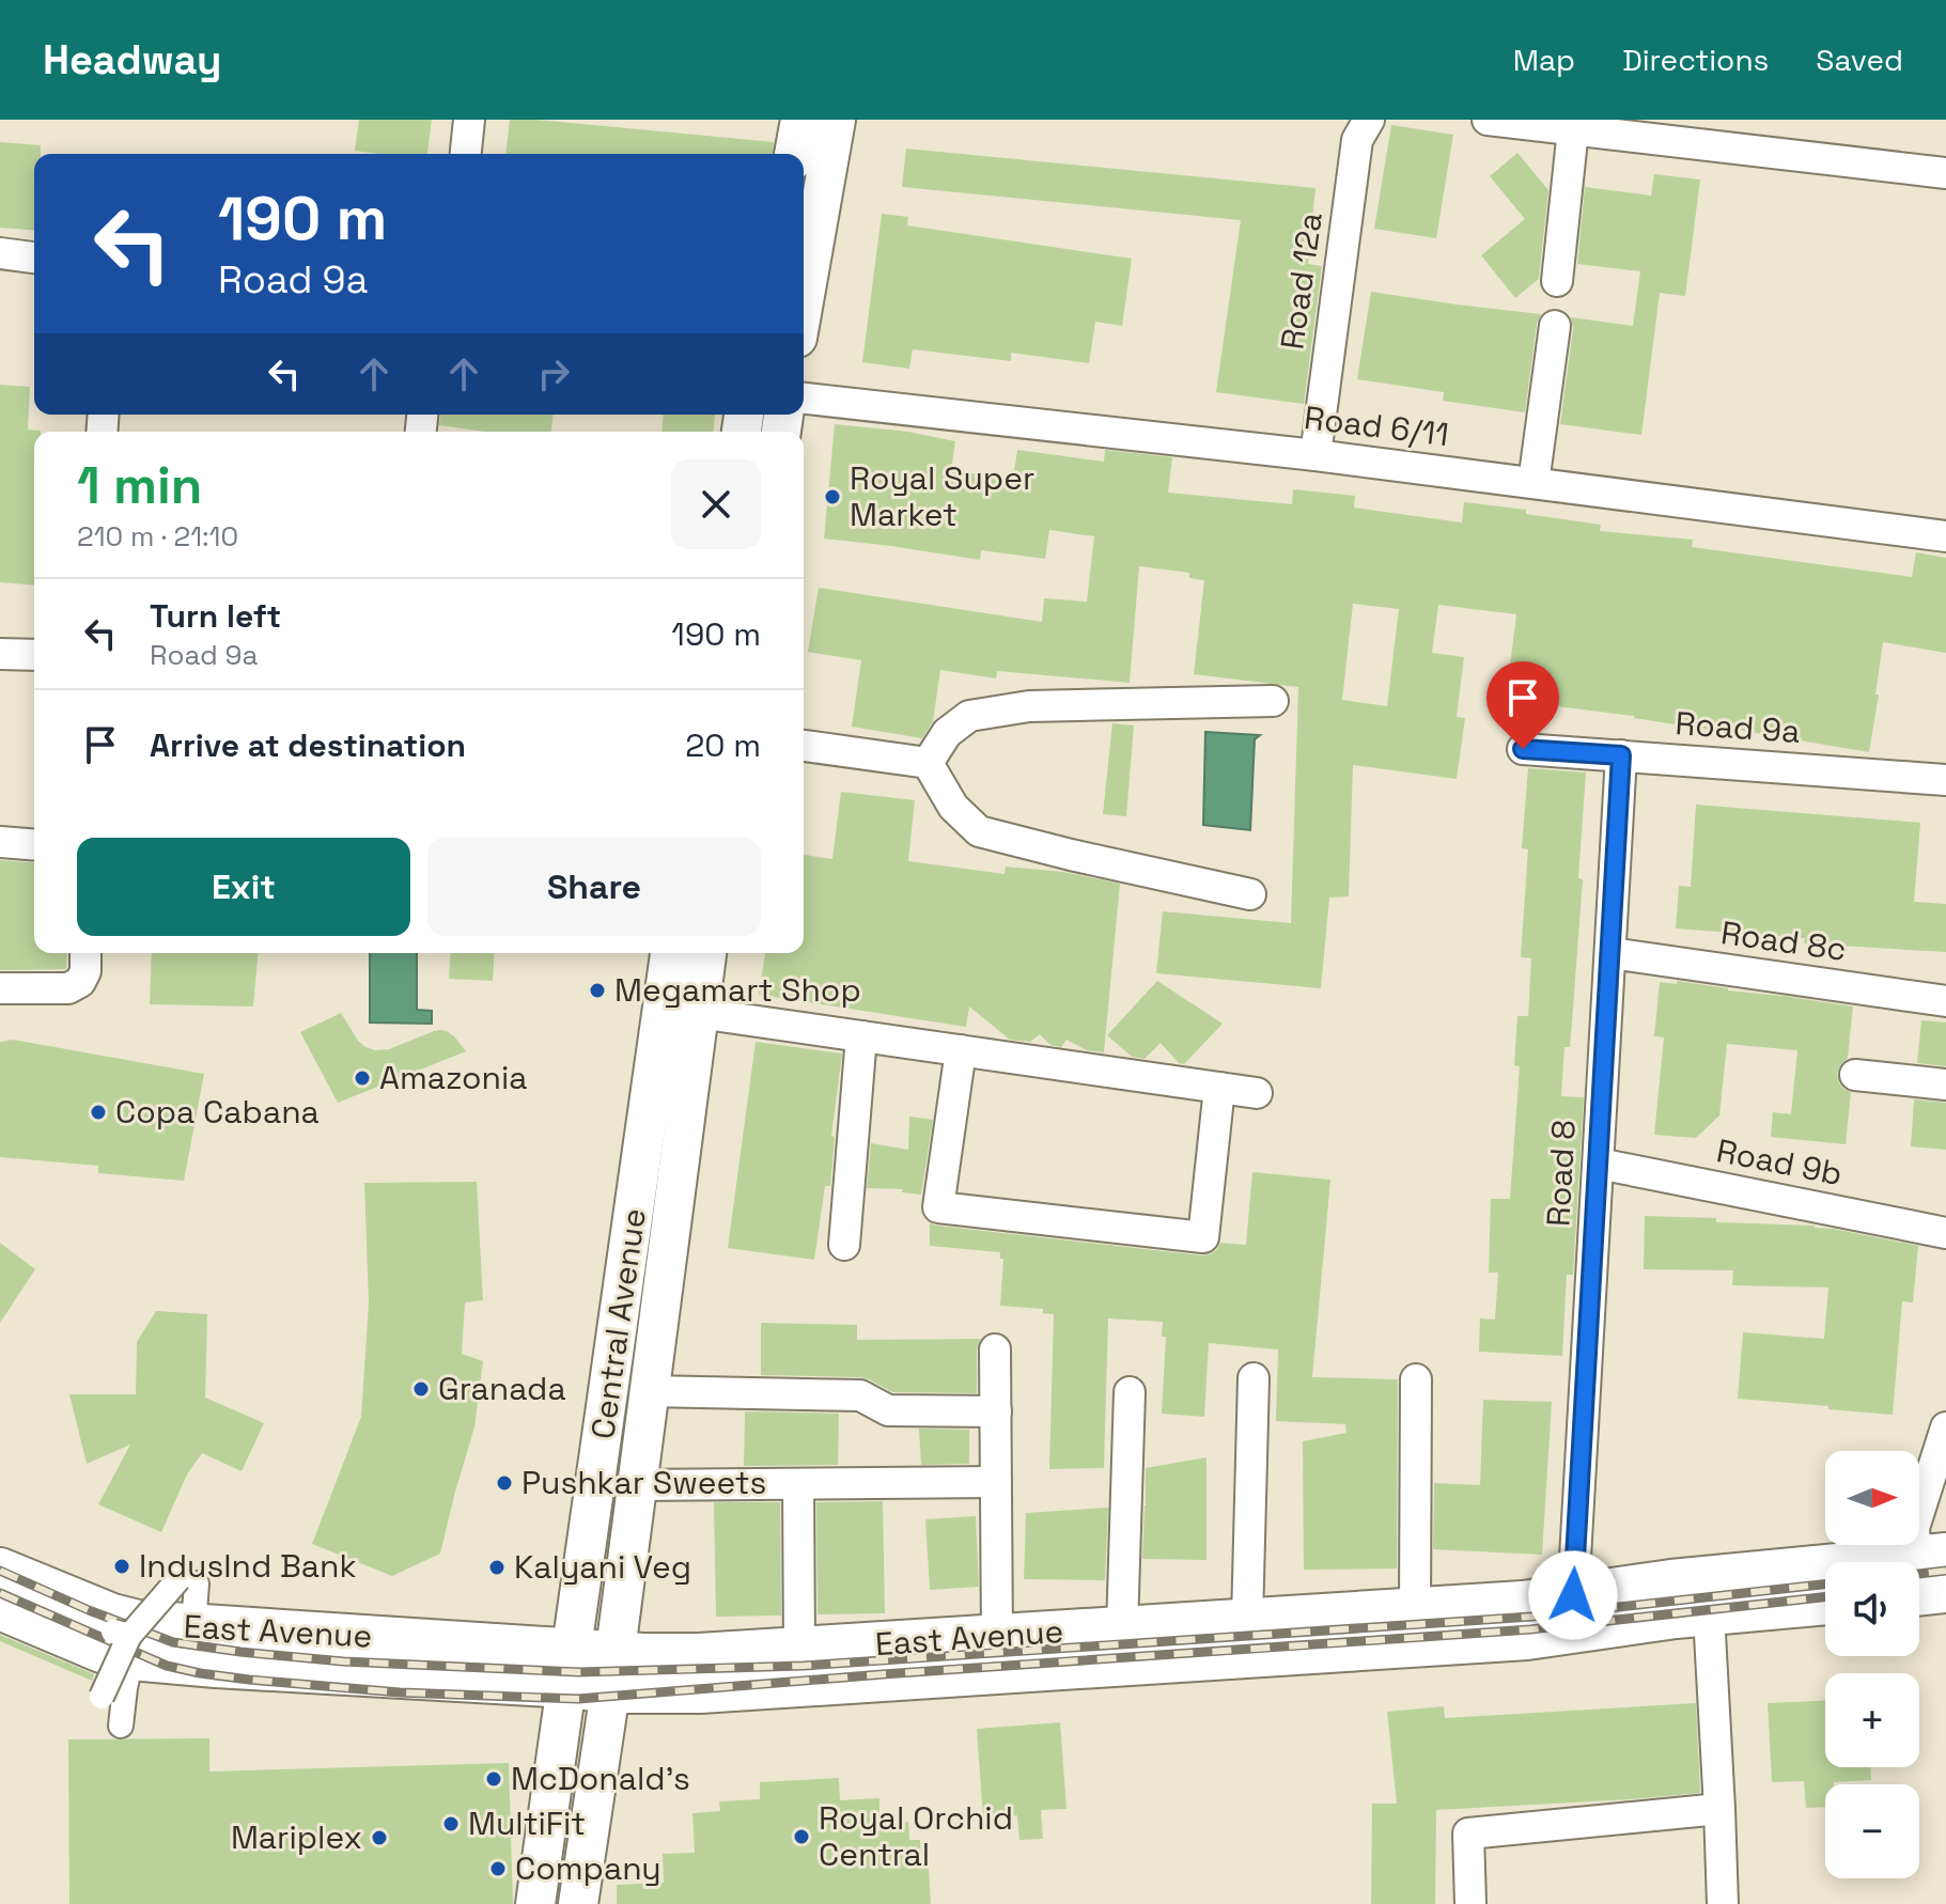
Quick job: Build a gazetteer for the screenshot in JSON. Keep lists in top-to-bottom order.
{
  "streets": {
    "main road": ["East Avenue"],
    "street": [
      "Road 12a",
      "Road 6/11",
      "Road 9a",
      "Road 8c",
      "Road 9b",
      "Road 8",
      "Central Avenue"
    ]
  },
  "crossings": [
    ["Road 12a", "Road 6/11"],
    ["Road 9a", "Road 8"],
    ["Road 8c", "Road 8"],
    ["Road 9b", "Road 8"],
    ["Road 8", "East Avenue"],
    ["Central Avenue", "East Avenue"]
  ],
  "places": [
    "Royal Super Market",
    "Megamart Shop",
    "Amazonia",
    "Copa Cabana",
    "Granada",
    "Pushkar Sweets",
    "IndusInd Bank",
    "Kalyani Veg",
    "McDonald's",
    "MultiFit",
    "Royal Orchid Central",
    "Mariplex",
    "Company"
  ],
  "north": "right",
  "page": {
    "header": "Headway",
    "nav": ["Map", "Directions", "Saved"],
    "turn": ["190 m", "Road 9a"],
    "heading": ["1 min", "210 m · 21:10"],
    "list": [
      {
        "name": "Turn left",
        "note": "Road 9a",
        "value": "190 m"
      },
      {
        "name": "Arrive at destination",
        "value": "20 m"
      }
    ],
    "buttons": ["Exit", "Share"],
    "map_buttons": ["+", "−"]
  }
}
